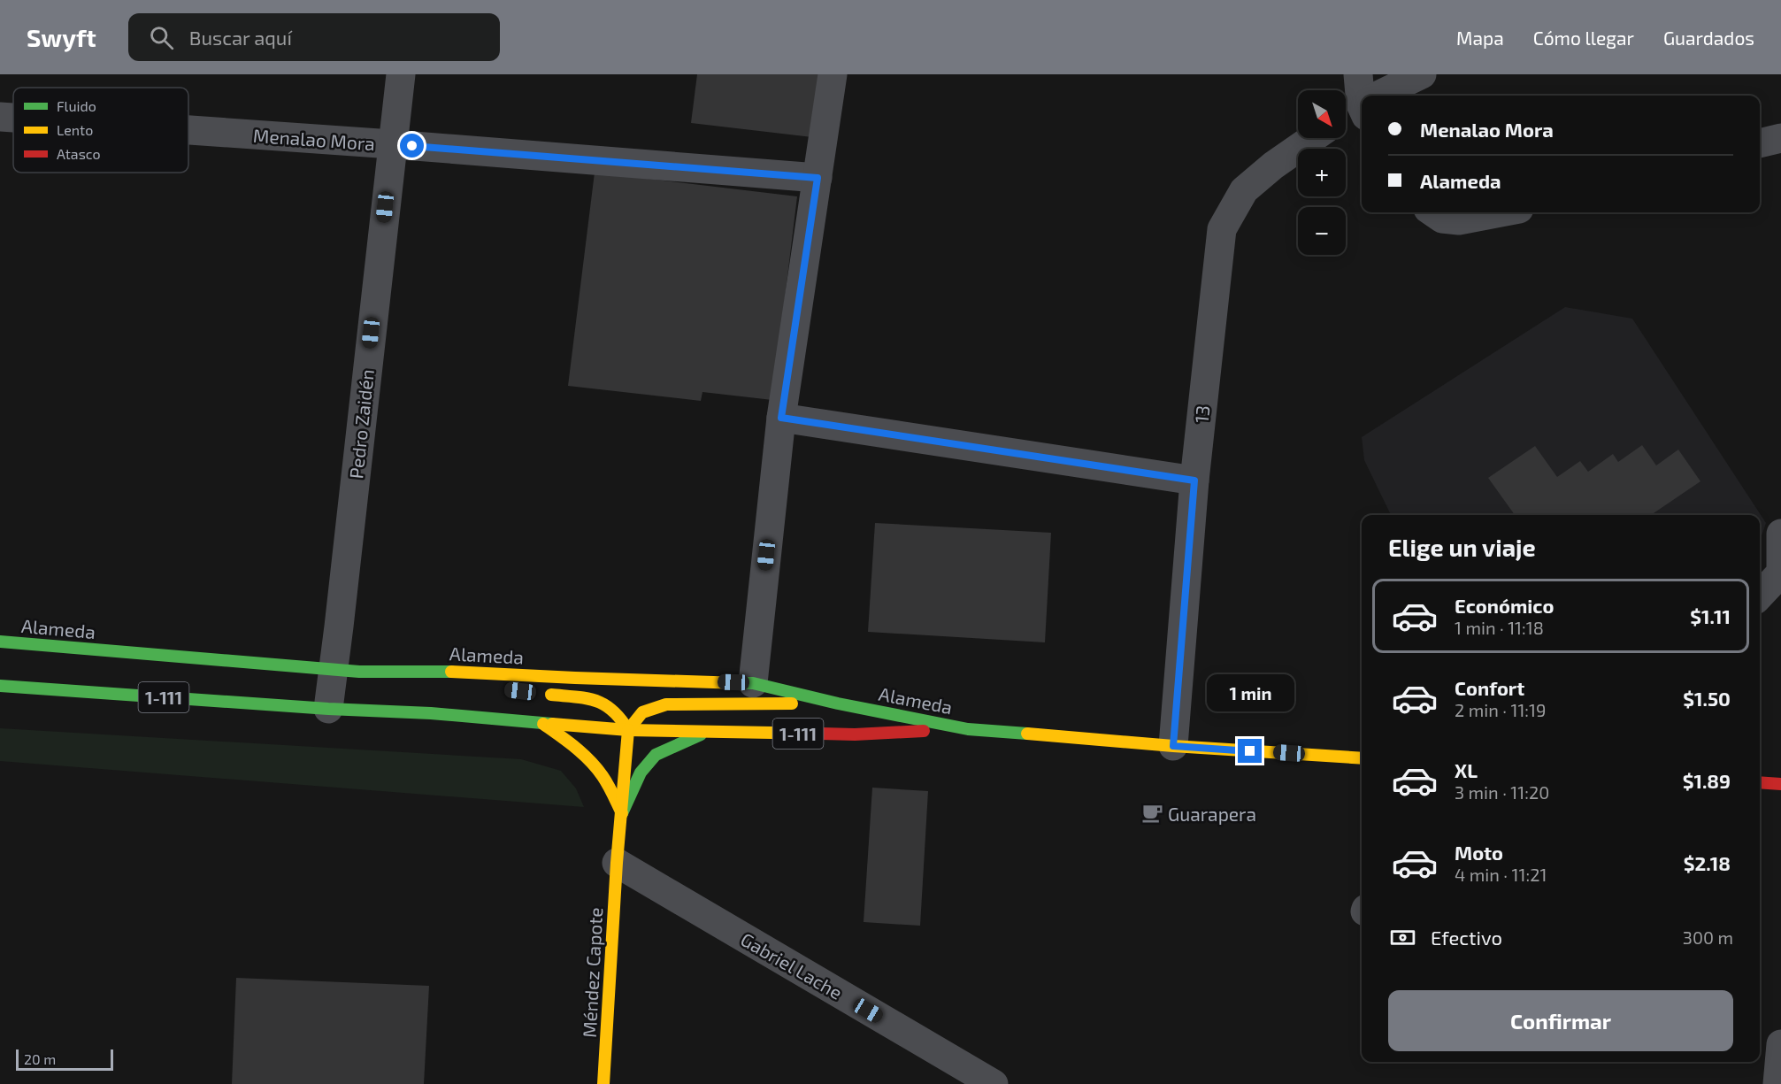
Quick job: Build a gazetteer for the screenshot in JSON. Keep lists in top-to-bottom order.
{
  "streets": {
    "main road": ["Alameda", "1-111", "Méndez Capote"],
    "street": [
      "Menalao Mora",
      "13",
      "Pedro Zaidén",
      "Gabriel Lache"
    ]
  },
  "crossings": [
    ["Menalao Mora", "Pedro Zaidén"],
    ["13", "Alameda"],
    ["Pedro Zaidén", "Alameda"],
    ["Alameda", "Méndez Capote"],
    ["Gabriel Lache", "Méndez Capote"]
  ],
  "places": {
    "cafe": ["Guarapera"]
  },
  "legend": ["Fluido", "Lento", "Atasco"],
  "scale_bar": "20 m",
  "north": "bottom right",
  "page": {
    "header": "Swyft",
    "search": "Buscar aquí",
    "nav": ["Mapa", "Cómo llegar", "Guardados"],
    "map_buttons": ["+", "−"],
    "banner": ["Menalao Mora", "Alameda"],
    "heading": "Elige un viaje",
    "list": [
      {
        "name": "Económico",
        "note": "1 min · 11:18",
        "value": "$1.11"
      },
      {
        "name": "Confort",
        "note": "2 min · 11:19",
        "value": "$1.50"
      },
      {
        "name": "XL",
        "note": "3 min · 11:20",
        "value": "$1.89"
      },
      {
        "name": "Moto",
        "note": "4 min · 11:21",
        "value": "$2.18"
      }
    ],
    "bubble": "1 min",
    "pay": ["Efectivo", "300 m"],
    "buttons": "Confirmar",
    "scale": "20 m"
  }
}
